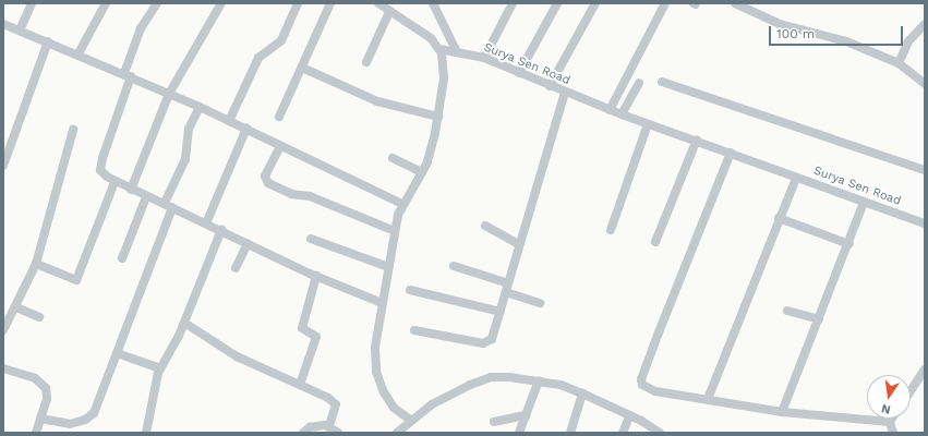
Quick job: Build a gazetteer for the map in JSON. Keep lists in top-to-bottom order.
{
  "streets": {
    "street": ["Surya Sen Road"]
  },
  "scale_bar": "100 m",
  "north": "bottom"
}
